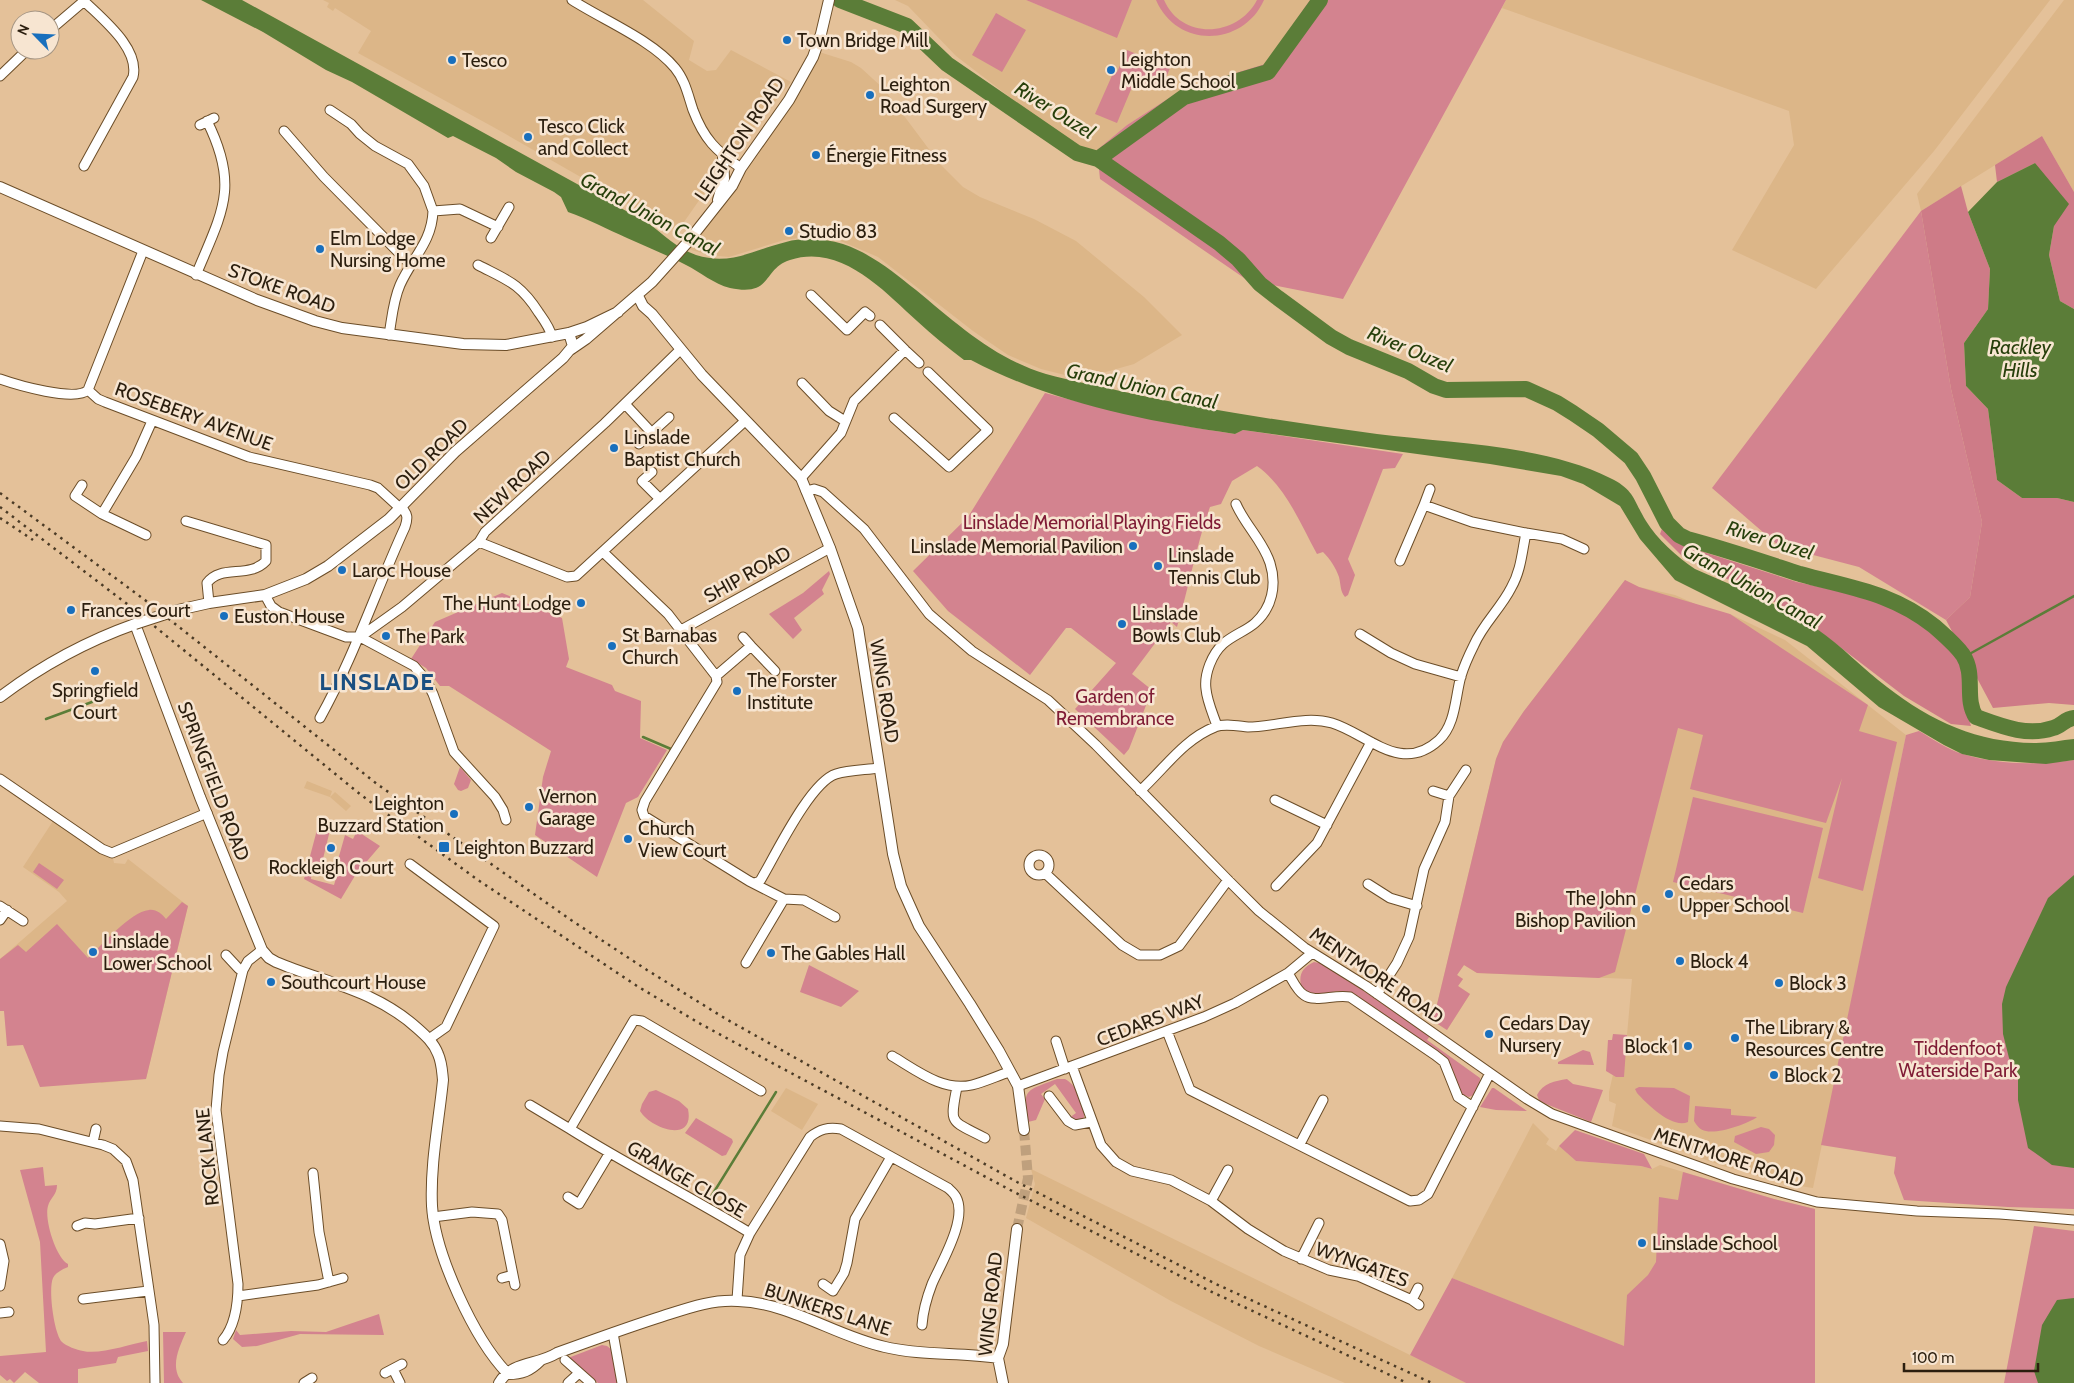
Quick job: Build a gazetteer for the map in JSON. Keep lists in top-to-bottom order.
{
  "streets": {
    "street": [
      "LEIGHTON ROAD",
      "STOKE ROAD",
      "ROSEBERY AVENUE",
      "OLD ROAD",
      "NEW ROAD",
      "SHIP ROAD",
      "WING ROAD",
      "SPRINGFIELD ROAD",
      "MENTMORE ROAD",
      "CEDARS WAY",
      "ROCK LANE",
      "GRANGE CLOSE",
      "WYNGATES",
      "BUNKERS LANE"
    ]
  },
  "crossings": [
    ["LEIGHTON ROAD", "OLD ROAD"],
    ["LEIGHTON ROAD", "WING ROAD"],
    ["STOKE ROAD", "ROSEBERY AVENUE"],
    ["STOKE ROAD", "OLD ROAD"],
    ["ROSEBERY AVENUE", "OLD ROAD"],
    ["OLD ROAD", "NEW ROAD"],
    ["OLD ROAD", "WING ROAD"],
    ["NEW ROAD", "WING ROAD"],
    ["SHIP ROAD", "WING ROAD"],
    ["WING ROAD", "MENTMORE ROAD"],
    ["WING ROAD", "CEDARS WAY"],
    ["WING ROAD", "BUNKERS LANE"],
    ["SPRINGFIELD ROAD", "ROCK LANE"],
    ["MENTMORE ROAD", "CEDARS WAY"],
    ["CEDARS WAY", "WYNGATES"]
  ],
  "districts": ["LINSLADE"],
  "water": ["River Ouzel", "Grand Union Canal", "Rackley Hills"],
  "parks": ["Linslade Memorial Playing Fields", "Garden of Remembrance", "Tiddenfoot Waterside Park"],
  "places": {
    "other": [
      "Town Bridge Mill",
      "Tesco",
      "Leighton Middle School",
      "Leighton Road Surgery",
      "Tesco Click and Collect",
      "Énergie Fitness",
      "Studio 83",
      "Elm Lodge Nursing Home",
      "Linslade Baptist Church",
      "Linslade Memorial Pavilion",
      "Linslade Tennis Club",
      "Laroc House",
      "The Hunt Lodge",
      "Frances Court",
      "Euston House",
      "Linslade Bowls Club",
      "The Park",
      "St Barnabas Church",
      "Springfield Court",
      "The Forster Institute",
      "Vernon Garage",
      "Leighton Buzzard Station",
      "Church View Court",
      "Rockleigh Court",
      "Cedars Upper School",
      "The John Bishop Pavilion",
      "Linslade Lower School",
      "The Gables Hall",
      "Block 4",
      "Southcourt House",
      "Block 3",
      "Cedars Day Nursery",
      "The Library & Resources Centre",
      "Block 1",
      "Block 2",
      "Linslade School"
    ],
    "transit": ["Leighton Buzzard"]
  },
  "scale_bar": "100 m",
  "north": "top left"
}
